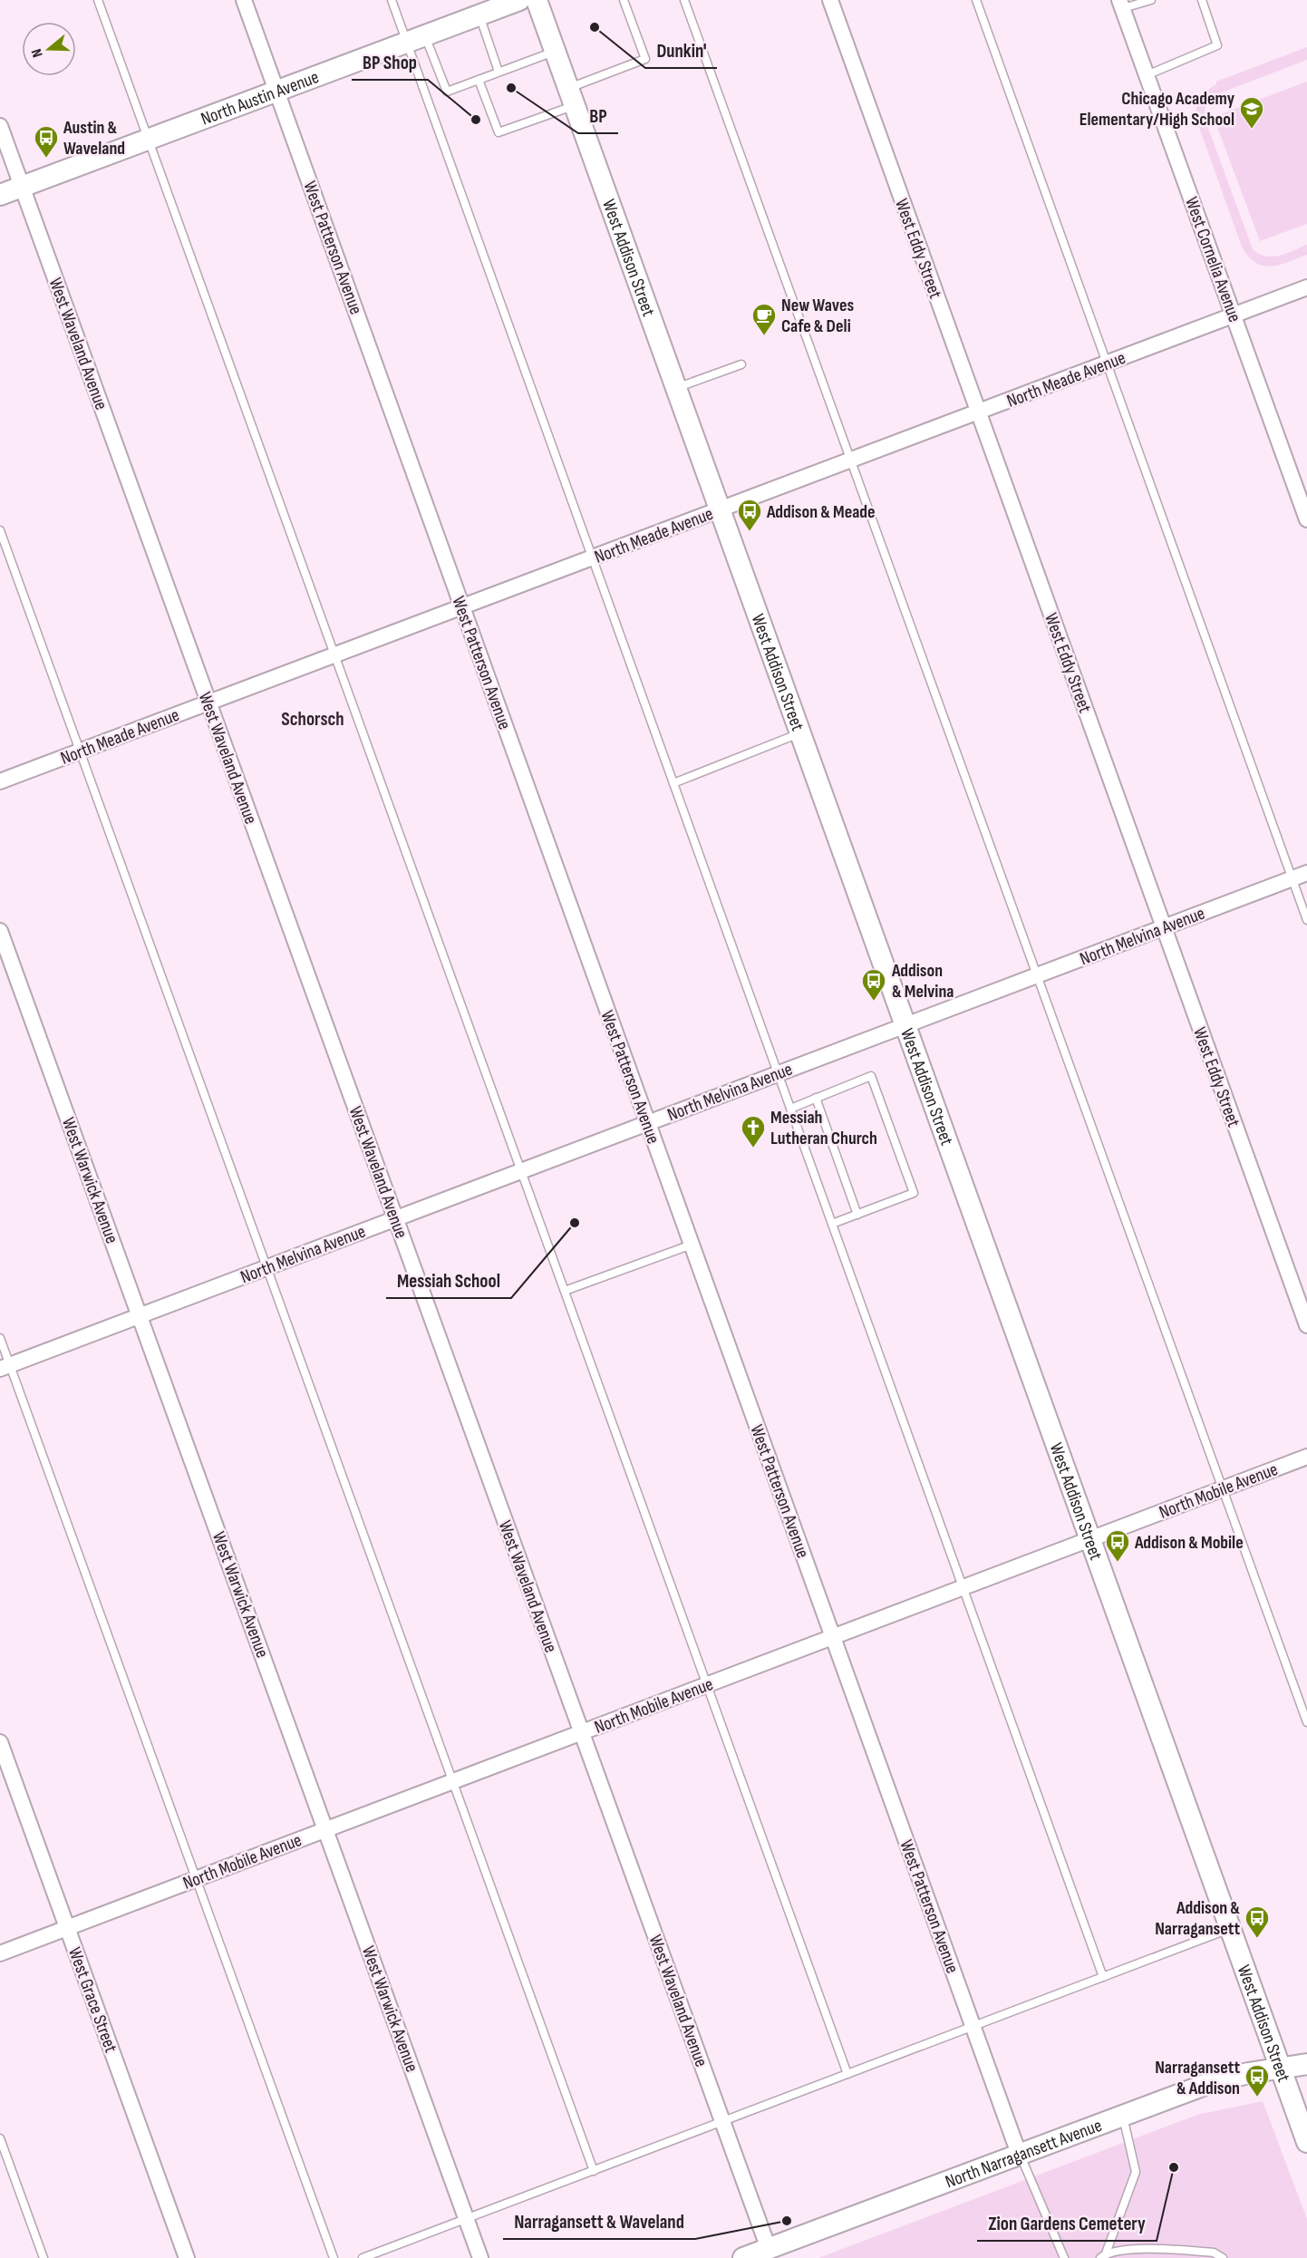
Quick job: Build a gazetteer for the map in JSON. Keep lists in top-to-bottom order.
{
  "streets": {
    "street": [
      "North Austin Avenue",
      "West Patterson Avenue",
      "West Eddy Street",
      "West Addison Street",
      "West Cornelia Avenue",
      "West Waveland Avenue",
      "North Meade Avenue",
      "North Melvina Avenue",
      "West Warwick Avenue",
      "North Mobile Avenue",
      "West Grace Street",
      "North Narragansett Avenue"
    ]
  },
  "crossings": [
    ["North Austin Avenue", "West Patterson Avenue"],
    ["North Austin Avenue", "West Waveland Avenue"],
    ["West Patterson Avenue", "North Meade Avenue"],
    ["West Patterson Avenue", "North Melvina Avenue"],
    ["West Patterson Avenue", "North Mobile Avenue"],
    ["West Patterson Avenue", "North Narragansett Avenue"],
    ["West Eddy Street", "North Meade Avenue"],
    ["West Eddy Street", "North Melvina Avenue"],
    ["West Addison Street", "North Meade Avenue"],
    ["West Addison Street", "North Melvina Avenue"],
    ["West Addison Street", "North Mobile Avenue"],
    ["West Addison Street", "North Narragansett Avenue"],
    ["West Cornelia Avenue", "North Meade Avenue"],
    ["West Waveland Avenue", "North Meade Avenue"],
    ["West Waveland Avenue", "North Melvina Avenue"],
    ["West Waveland Avenue", "North Mobile Avenue"],
    ["West Waveland Avenue", "North Narragansett Avenue"],
    ["North Melvina Avenue", "West Warwick Avenue"],
    ["West Warwick Avenue", "North Mobile Avenue"],
    ["North Mobile Avenue", "West Grace Street"]
  ],
  "districts": ["Schorsch"],
  "places": {
    "other": [
      "Dunkin'",
      "BP",
      "BP Shop",
      "Messiah School",
      "Zion Gardens Cemetery",
      "Narragansett & Waveland"
    ],
    "school or university": ["Chicago Academy Elementary/High School"],
    "bus stop": [
      "Austin & Waveland",
      "Addison & Meade",
      "Addison & Melvina",
      "Addison & Mobile",
      "Addison & Narragansett",
      "Narragansett & Addison"
    ],
    "cafe": ["New Waves Cafe & Deli"],
    "church": ["Messiah Lutheran Church"]
  },
  "north": "left"
}
